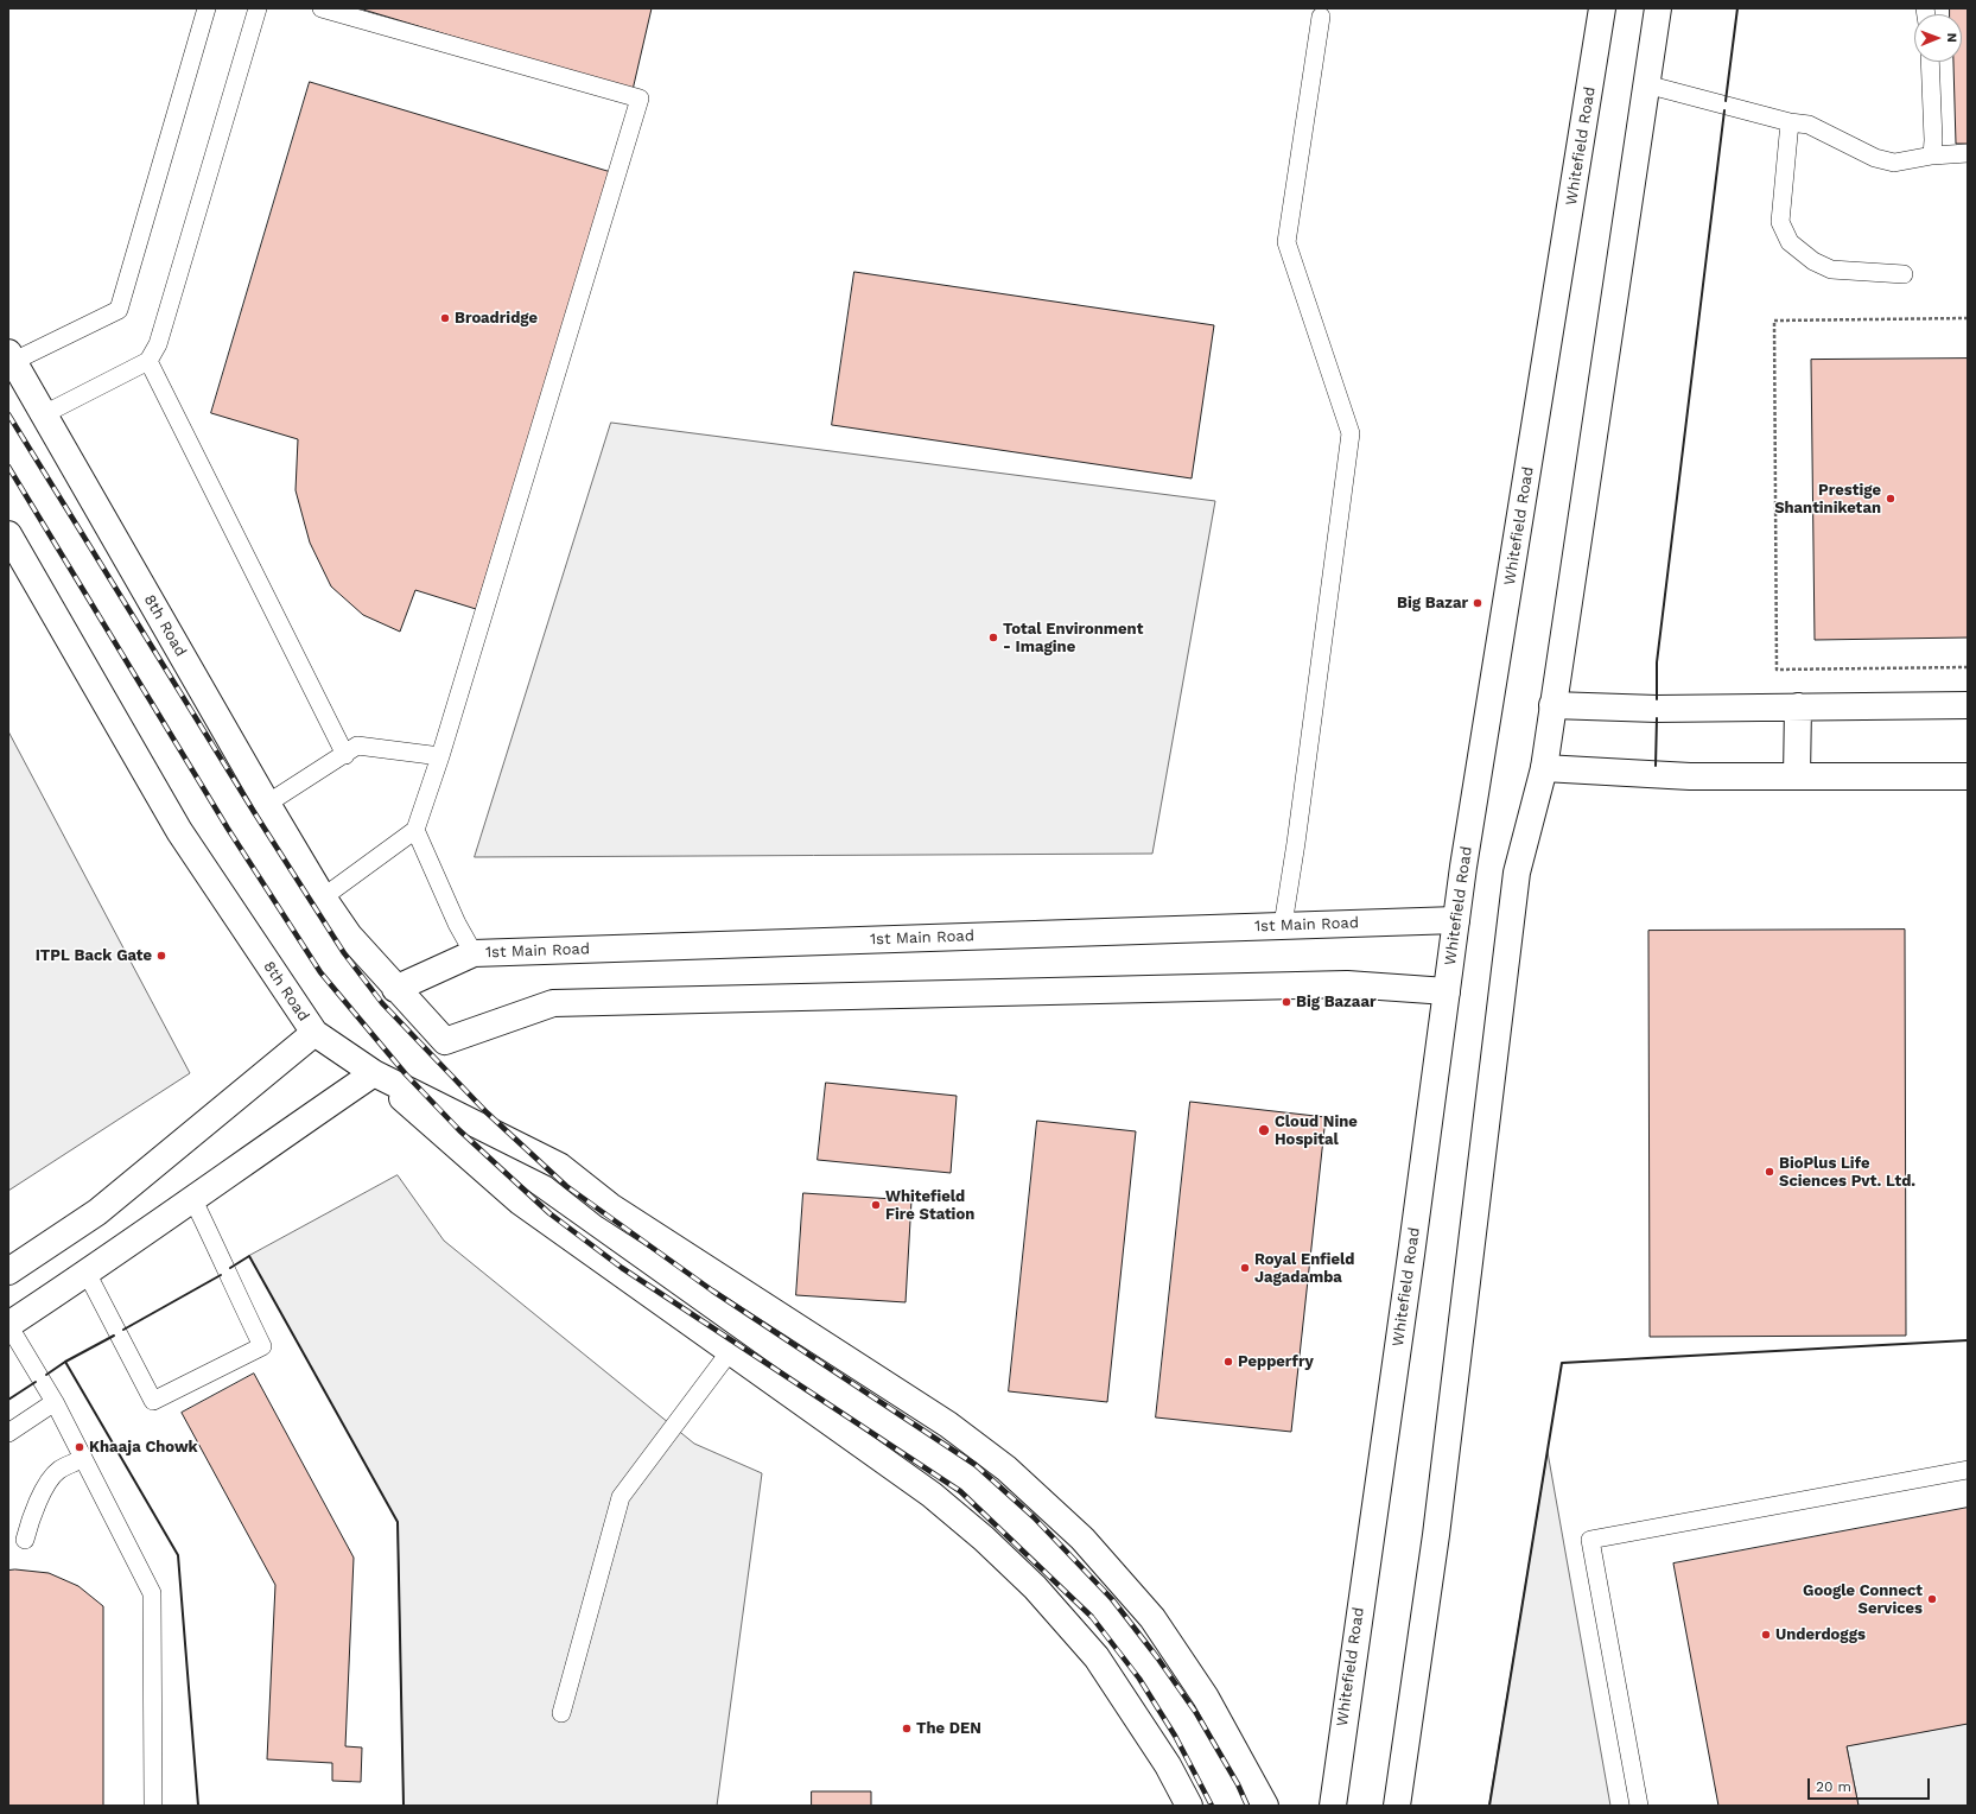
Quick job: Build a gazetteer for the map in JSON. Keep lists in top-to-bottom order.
{
  "streets": {
    "main road": ["Whitefield Road", "8th Road", "1st Main Road"]
  },
  "crossings": [
    ["Whitefield Road", "1st Main Road"]
  ],
  "places": [
    "Broadridge",
    "Prestige Shantiniketan",
    "Big Bazar",
    "Total Environment - Imagine",
    "ITPL Back Gate",
    "Big Bazaar",
    "Cloud Nine Hospital",
    "BioPlus Life Sciences Pvt. Ltd.",
    "Whitefield Fire Station",
    "Royal Enfield Jagadamba",
    "Pepperfry",
    "Khaaja Chowk",
    "Google Connect Services",
    "Underdoggs",
    "The DEN"
  ],
  "scale_bar": "20 m",
  "north": "right"
}
